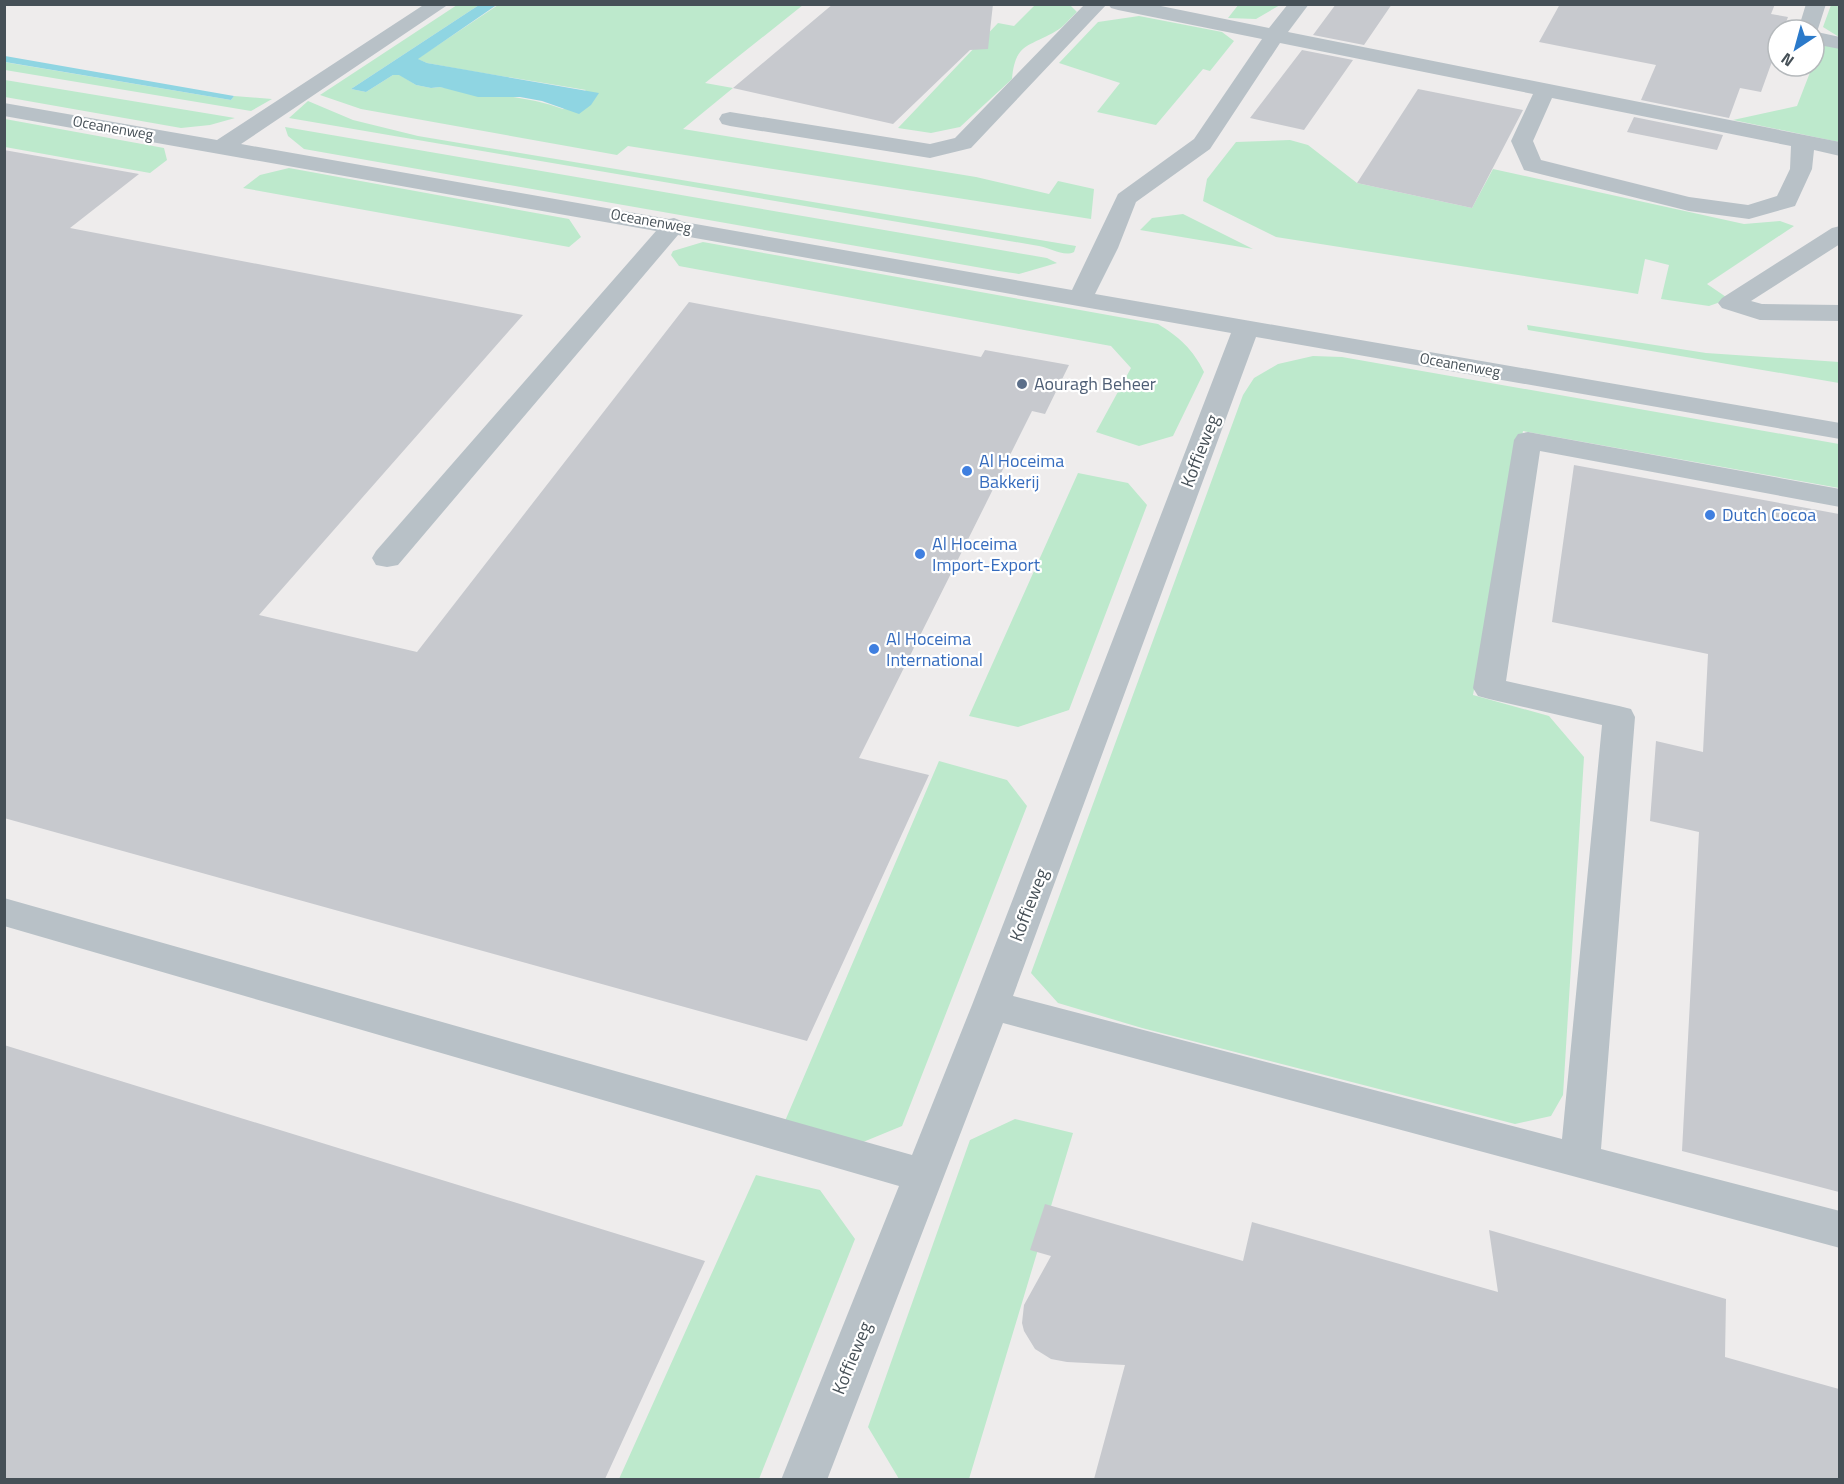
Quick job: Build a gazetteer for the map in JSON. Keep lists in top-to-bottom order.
{
  "streets": {
    "street": ["Oceanenweg", "Koffieweg"]
  },
  "crossings": [
    ["Oceanenweg", "Koffieweg"]
  ],
  "places": [
    "Aouragh Beheer",
    "Al Hoceima Bakkerij",
    "Dutch Cocoa",
    "Al Hoceima Import-Export",
    "Al Hoceima International"
  ],
  "north": "bottom left"
}
